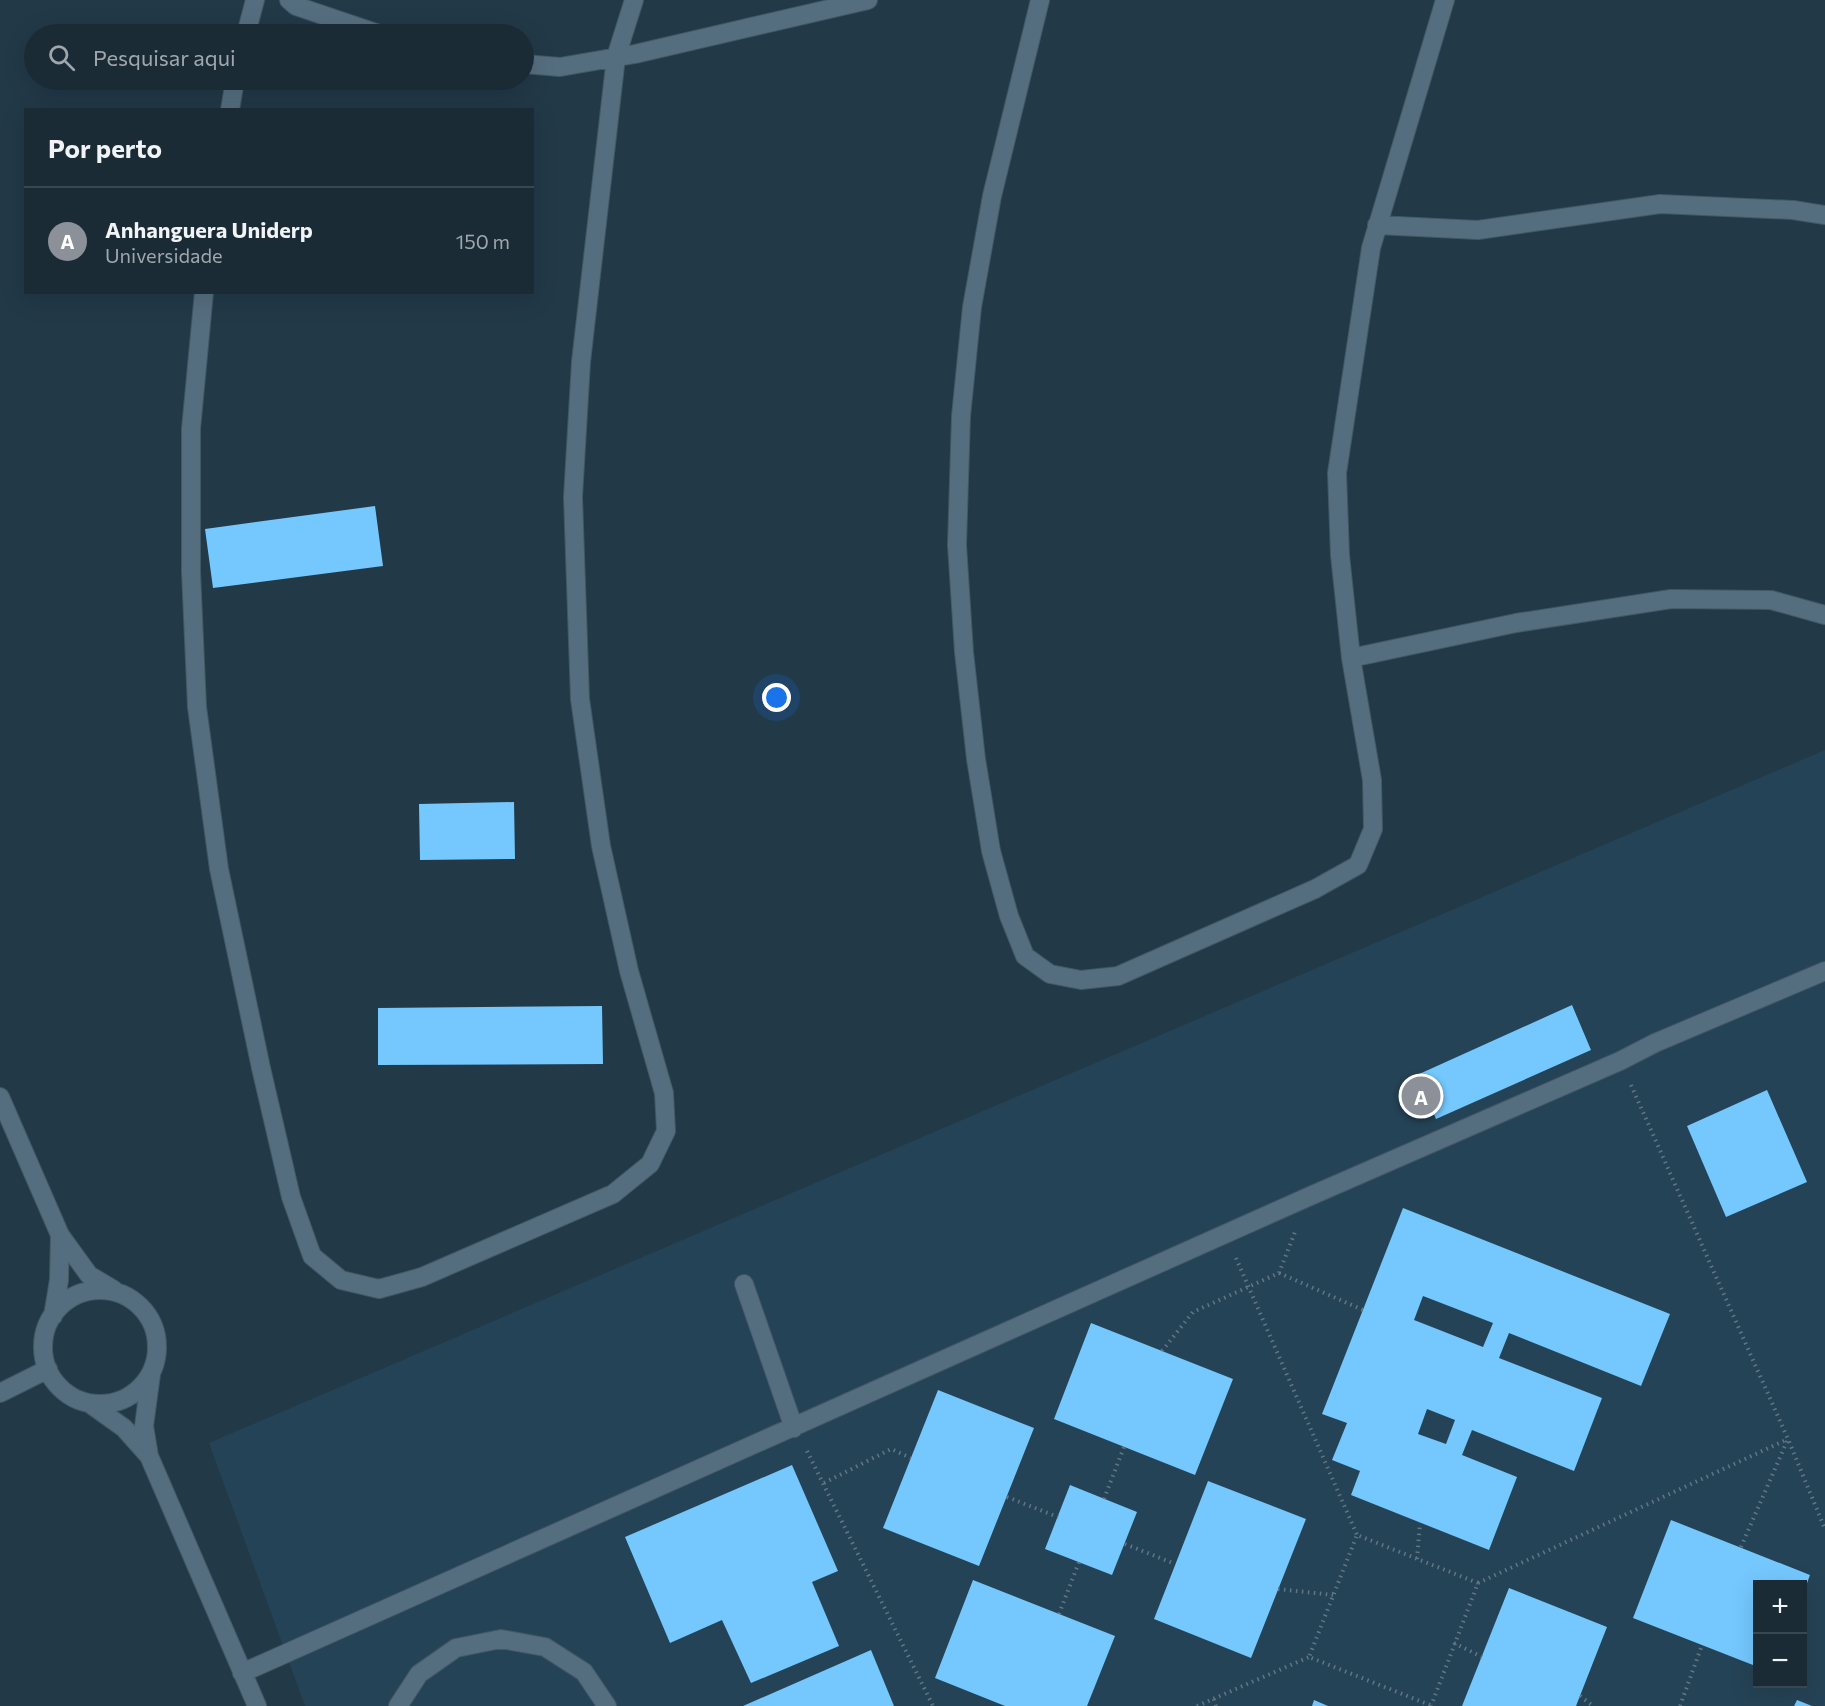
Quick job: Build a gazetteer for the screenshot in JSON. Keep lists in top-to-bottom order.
{
  "page": {
    "search": "Pesquisar aqui",
    "heading": "Por perto",
    "list": [
      {
        "mark": "A",
        "name": "Anhanguera Uniderp",
        "note": "Universidade",
        "value": "150 m"
      }
    ],
    "pins": "A",
    "map_buttons": ["+", "−"]
  }
}
